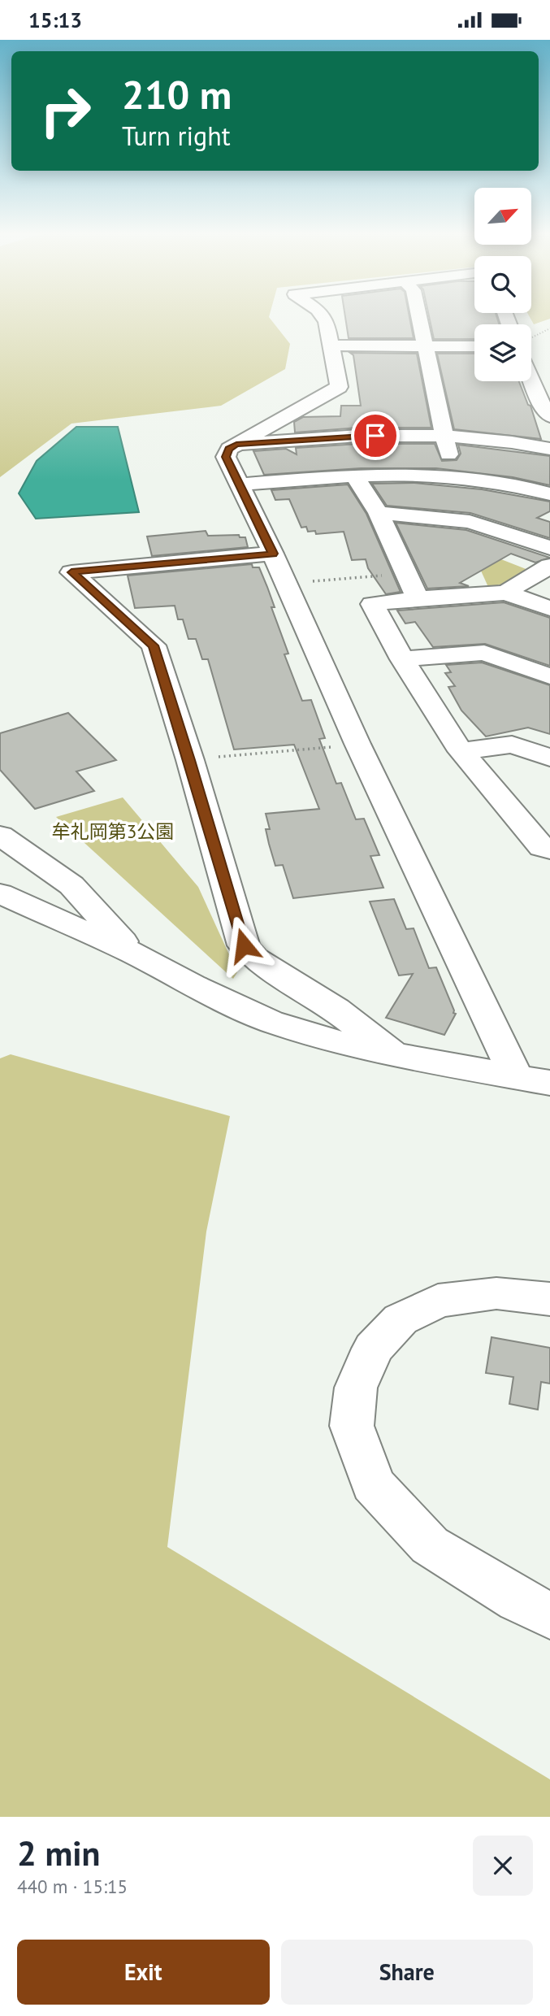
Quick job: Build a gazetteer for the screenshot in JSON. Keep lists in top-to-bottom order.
{
  "parks": ["牟礼岡第3公園"],
  "north": "top right",
  "page": {
    "status": "15:13",
    "turn": ["210 m", "Turn right"],
    "heading": ["2 min", "440 m · 15:15"],
    "buttons": ["Exit", "Share"]
  }
}
